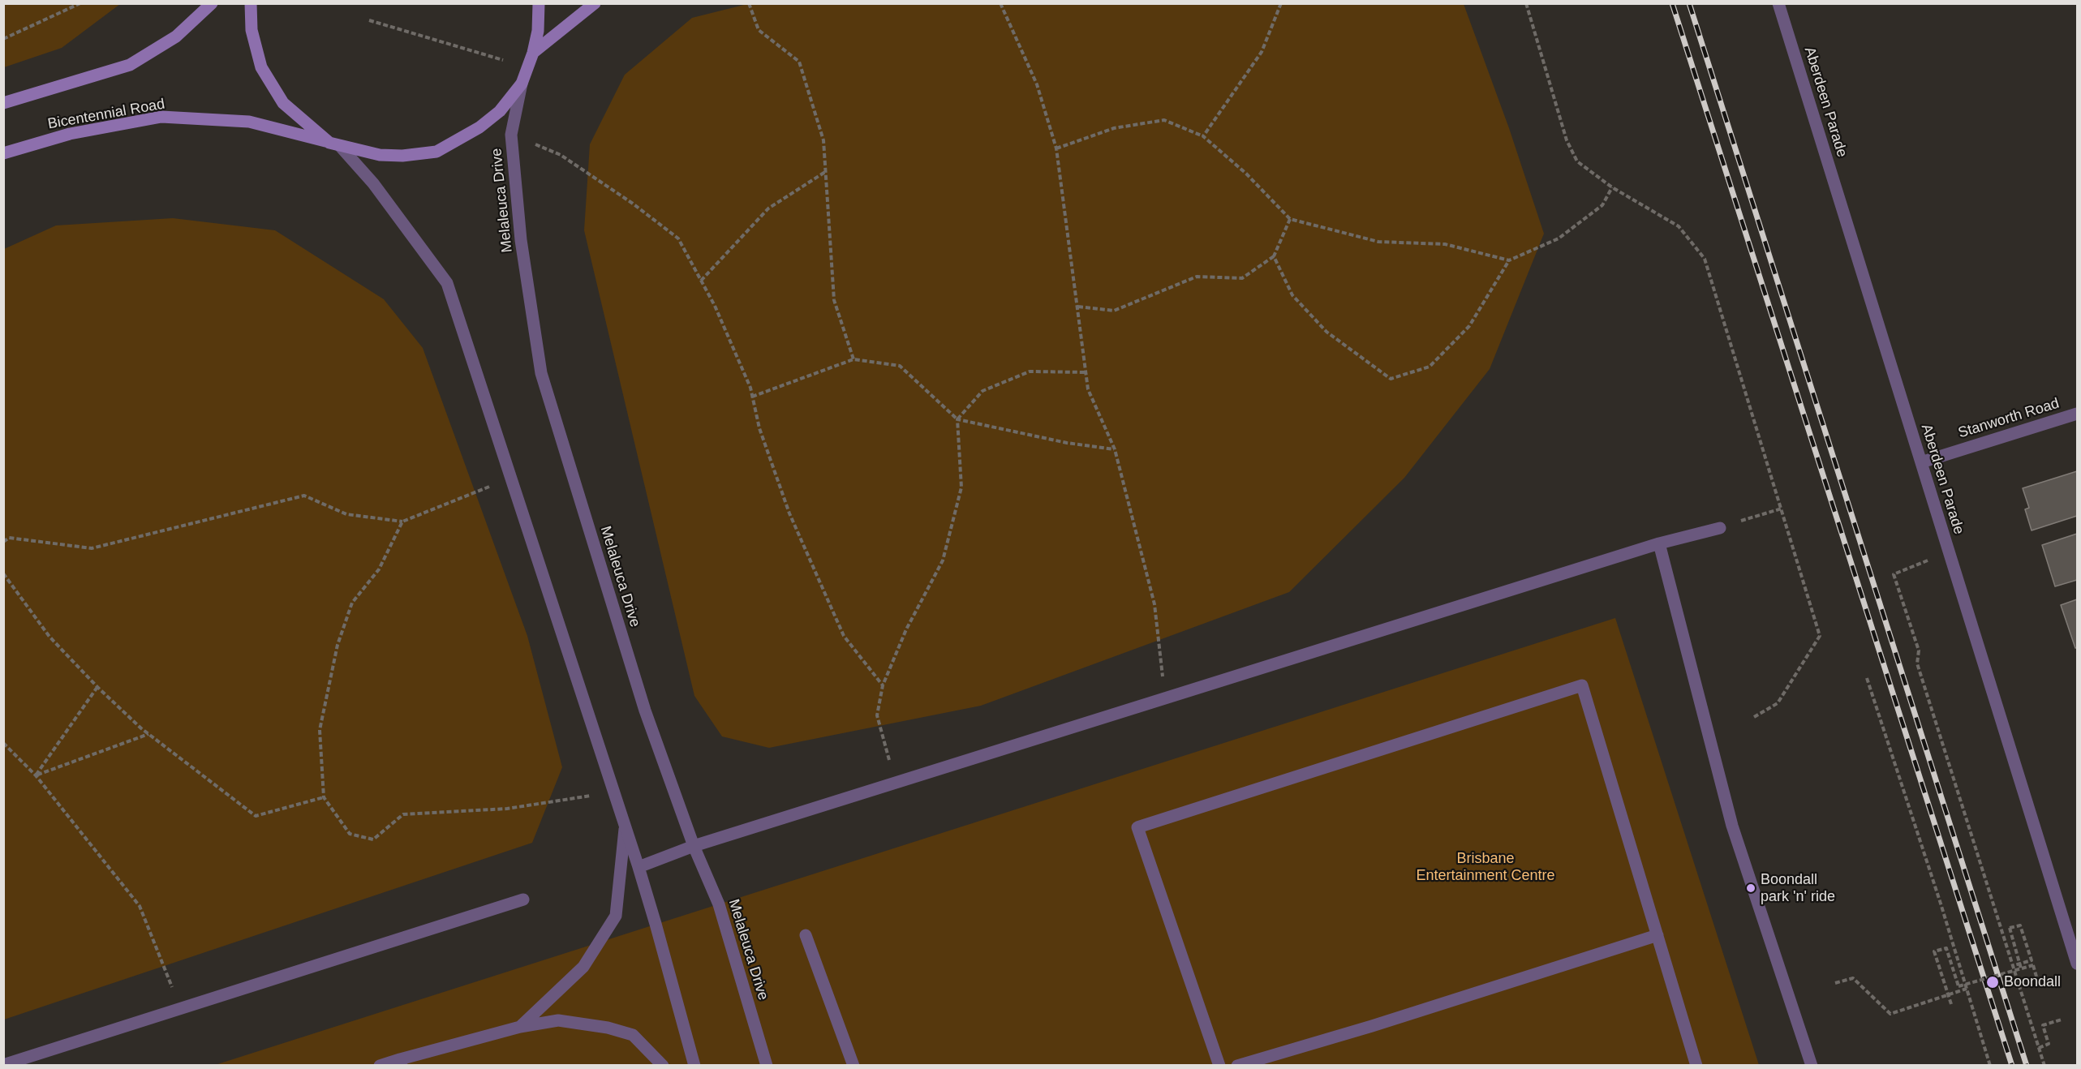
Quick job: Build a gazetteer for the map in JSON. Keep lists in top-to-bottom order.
{
  "streets": {
    "main road": ["Bicentennial Road"],
    "street": ["Aberdeen Parade", "Melaleuca Drive", "Stanworth Road"]
  },
  "crossings": [
    ["Aberdeen Parade", "Stanworth Road"],
    ["Bicentennial Road", "Melaleuca Drive"]
  ],
  "parks": ["Brisbane Entertainment Centre"],
  "places": ["Boondall park 'n' ride", "Boondall"]
}
